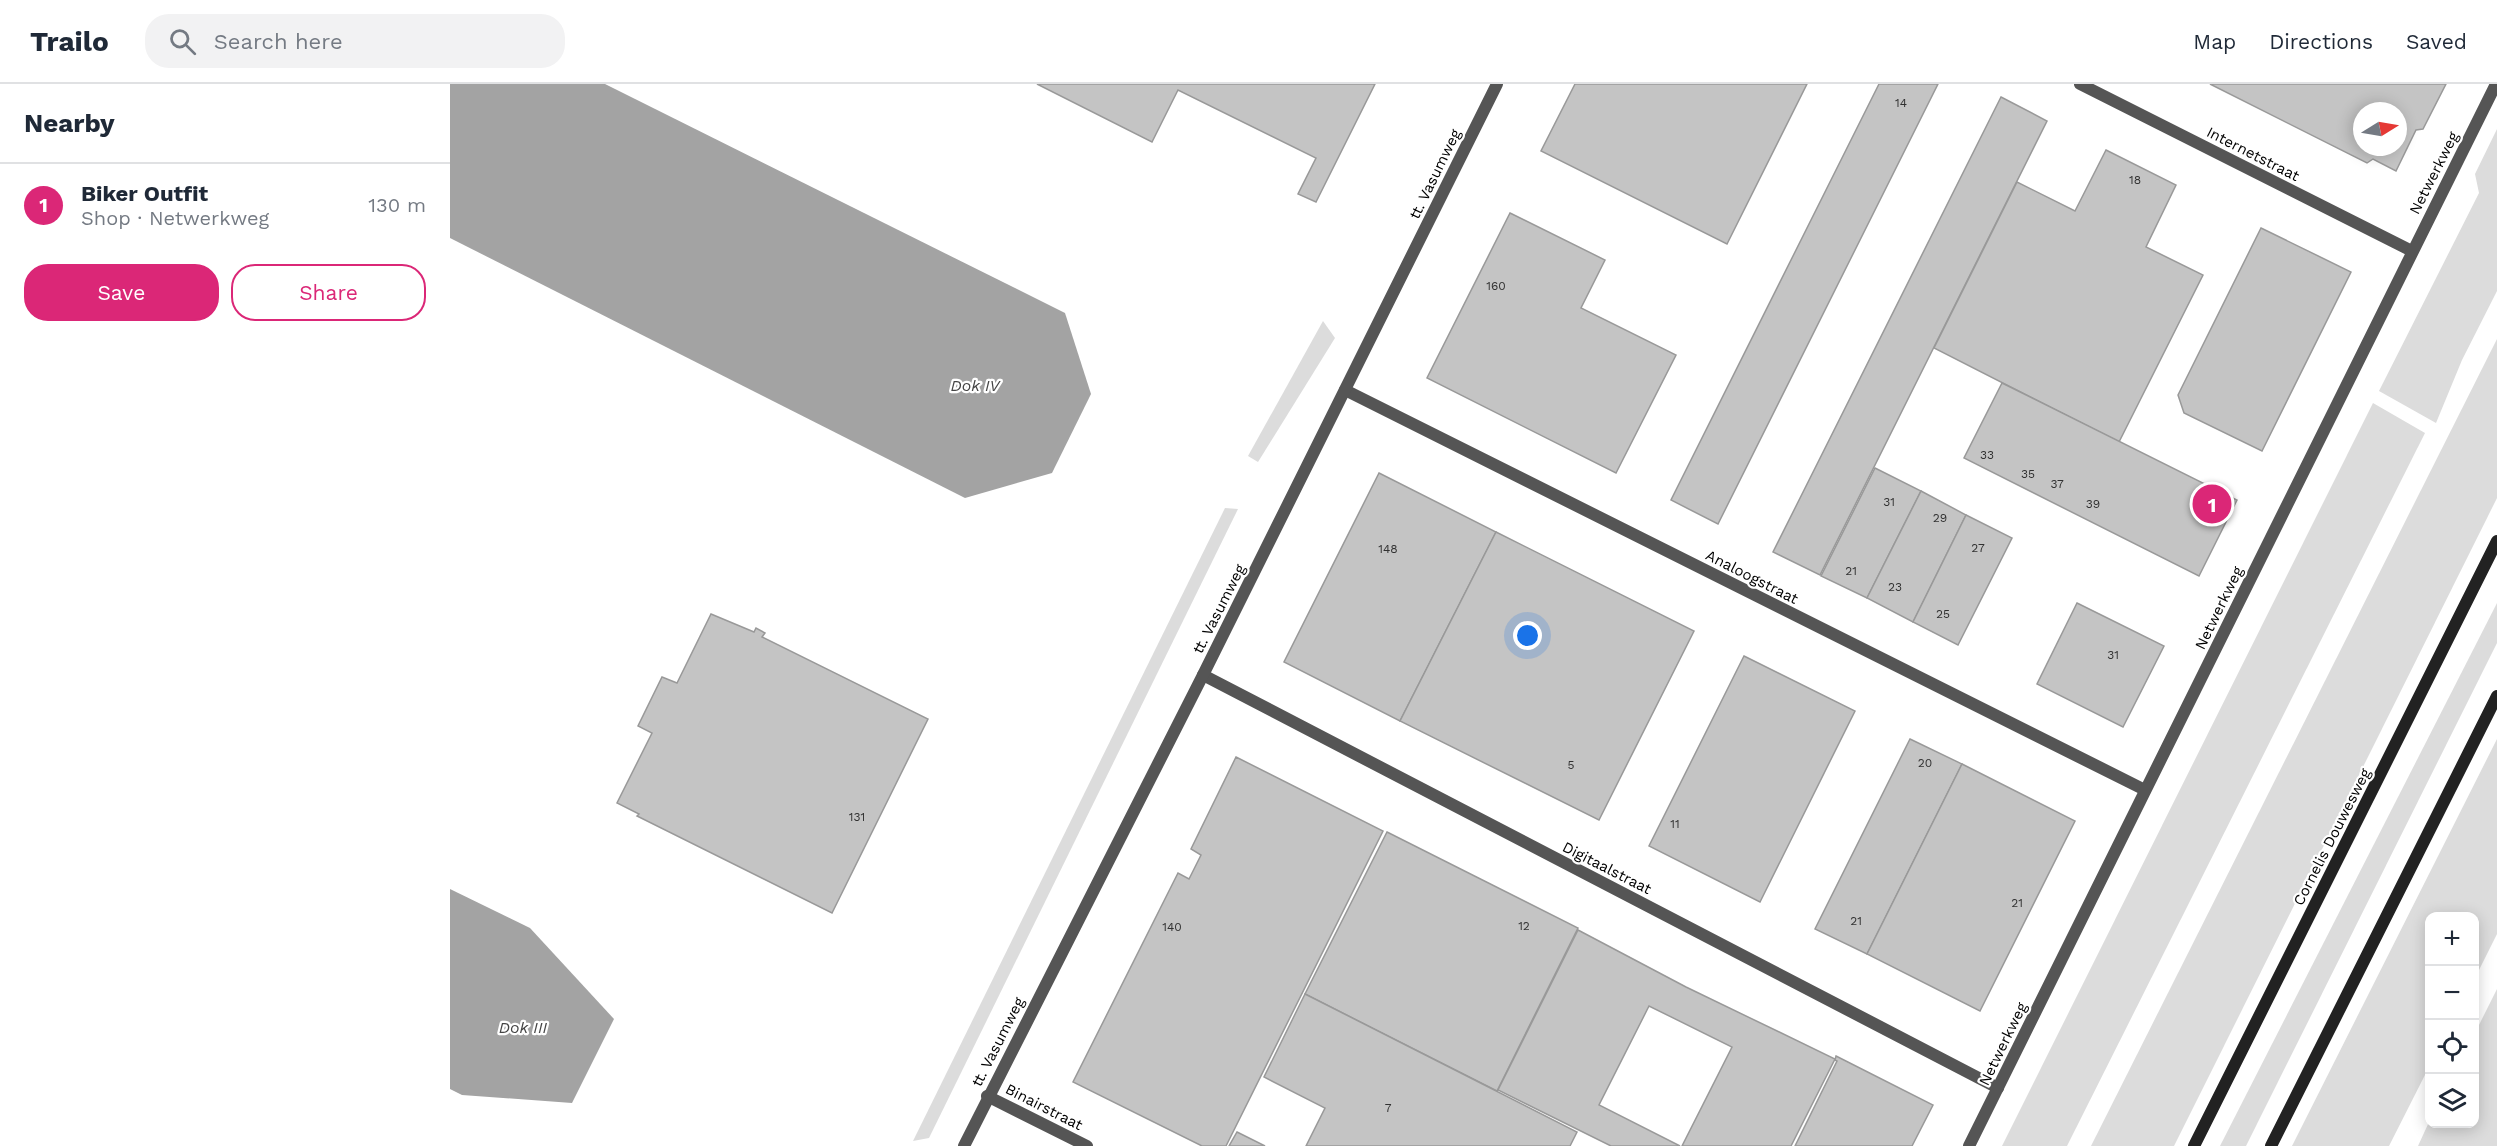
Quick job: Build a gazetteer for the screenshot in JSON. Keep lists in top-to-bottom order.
{
  "streets": {
    "main road": ["Cornelis Douwesweg"],
    "street": [
      "Internetstraat",
      "Netwerkweg",
      "tt. Vasumweg",
      "Analoogstraat",
      "Digitaalstraat",
      "Binairstraat"
    ]
  },
  "crossings": [
    ["Internetstraat", "Netwerkweg"],
    ["Netwerkweg", "Analoogstraat"],
    ["Netwerkweg", "Digitaalstraat"],
    ["tt. Vasumweg", "Analoogstraat"],
    ["tt. Vasumweg", "Digitaalstraat"],
    ["tt. Vasumweg", "Binairstraat"]
  ],
  "water": ["Dok IV", "Dok III"],
  "house_numbers": [
    "14",
    "18",
    "160",
    "33",
    "35",
    "37",
    "31",
    "39",
    "29",
    "27",
    "148",
    "21",
    "23",
    "25",
    "31",
    "20",
    "5",
    "131",
    "11",
    "21",
    "21",
    "12",
    "140",
    "7"
  ],
  "north": "right",
  "page": {
    "header": "Trailo",
    "search": "Search here",
    "nav": ["Map", "Directions", "Saved"],
    "heading": "Nearby",
    "list": [
      {
        "mark": "1",
        "name": "Biker Outfit",
        "note": "Shop · Netwerkweg",
        "value": "130 m"
      }
    ],
    "buttons": ["Save", "Share"],
    "pins": "1",
    "map_buttons": ["+", "−"]
  }
}
